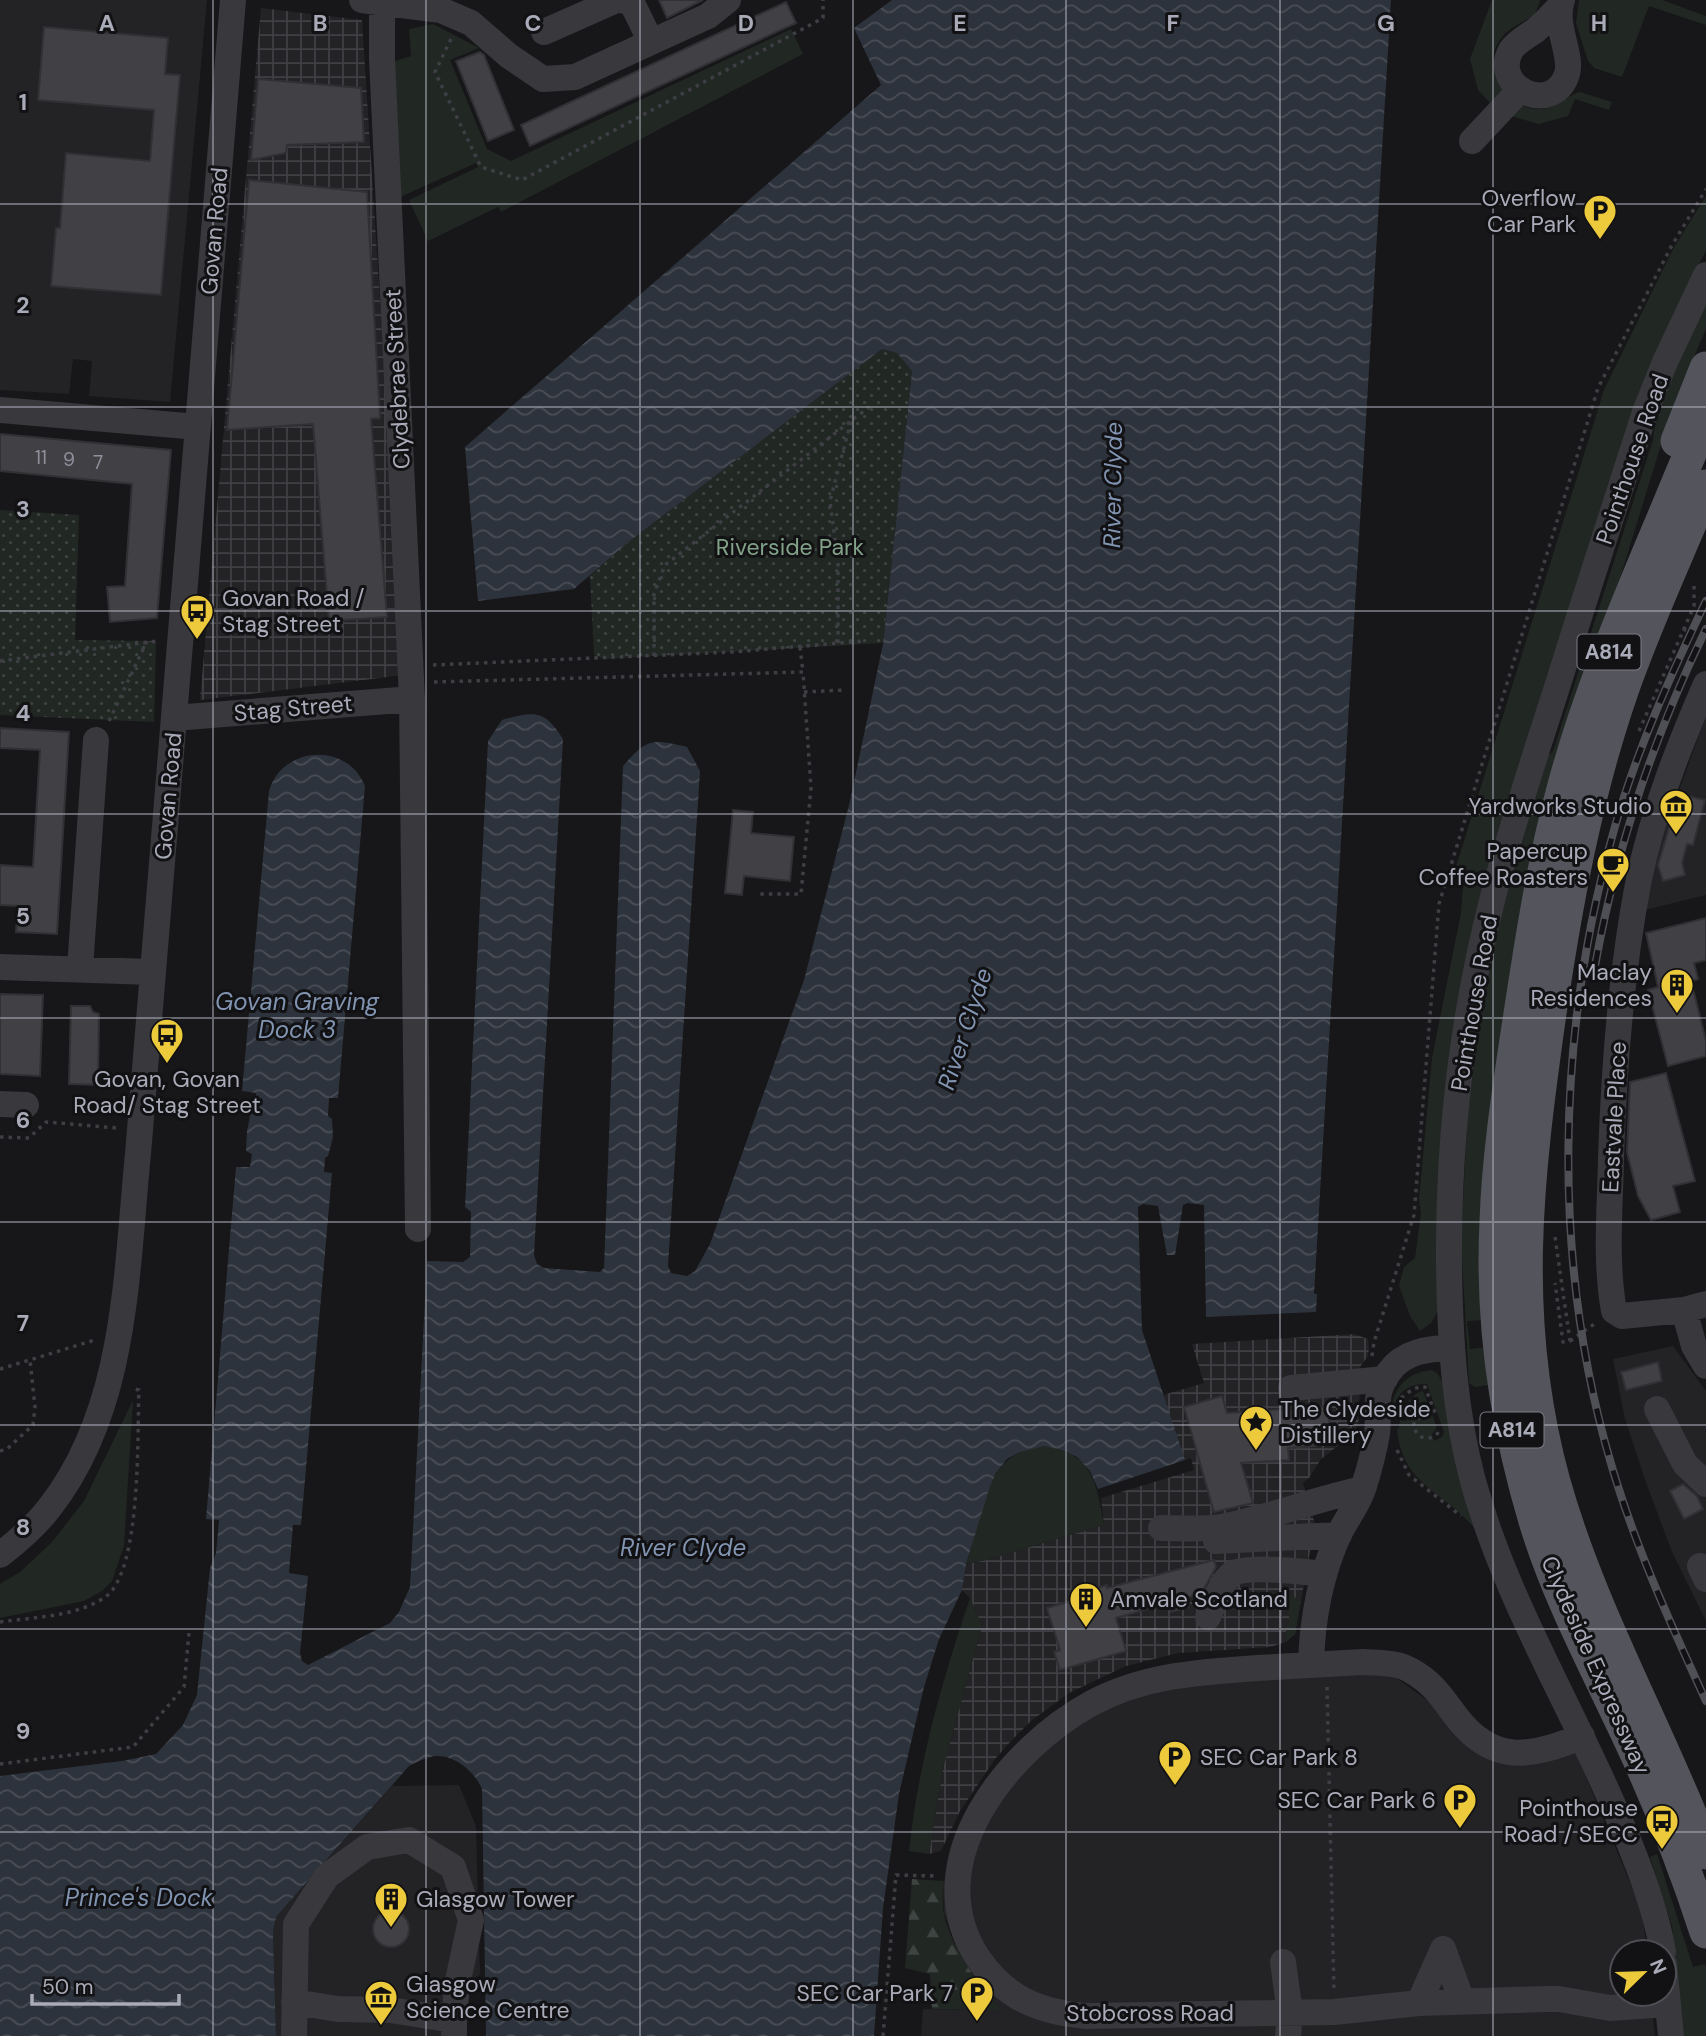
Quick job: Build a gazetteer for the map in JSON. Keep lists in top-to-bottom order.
{
  "streets": {
    "main road": ["A814", "Clydeside Expressway"],
    "street": [
      "Govan Road",
      "Clydebrae Street",
      "Pointhouse Road",
      "Stag Street",
      "Eastvale Place",
      "Stobcross Road"
    ]
  },
  "crossings": [
    ["Govan Road", "Stag Street"],
    ["Clydebrae Street", "Stag Street"],
    ["A814", "Clydeside Expressway"]
  ],
  "water": ["River Clyde", "Govan Graving Dock 3", "Prince's Dock"],
  "parks": ["Riverside Park"],
  "places": {
    "parking": [
      "Overflow Car Park",
      "SEC Car Park 8",
      "SEC Car Park 6",
      "SEC Car Park 7"
    ],
    "bus stop": ["Govan Road / Stag Street", "Govan, Govan Road/ Stag Street", "Pointhouse Road / SECC"],
    "museum": ["Yardworks Studio", "Glasgow Science Centre"],
    "cafe": ["Papercup Coffee Roasters"],
    "building": ["Maclay Residences", "Amvale Scotland", "Glasgow Tower"],
    "place": ["The Clydeside Distillery"]
  },
  "house_numbers": ["11", "9", "7"],
  "scale_bar": "50 m",
  "north": "top right",
  "grid": {
    "columns": [
      "A",
      "B",
      "C",
      "D",
      "E",
      "F",
      "G",
      "H"
    ],
    "rows": [
      "1",
      "2",
      "3",
      "4",
      "5",
      "6",
      "7",
      "8",
      "9"
    ]
  }
}
